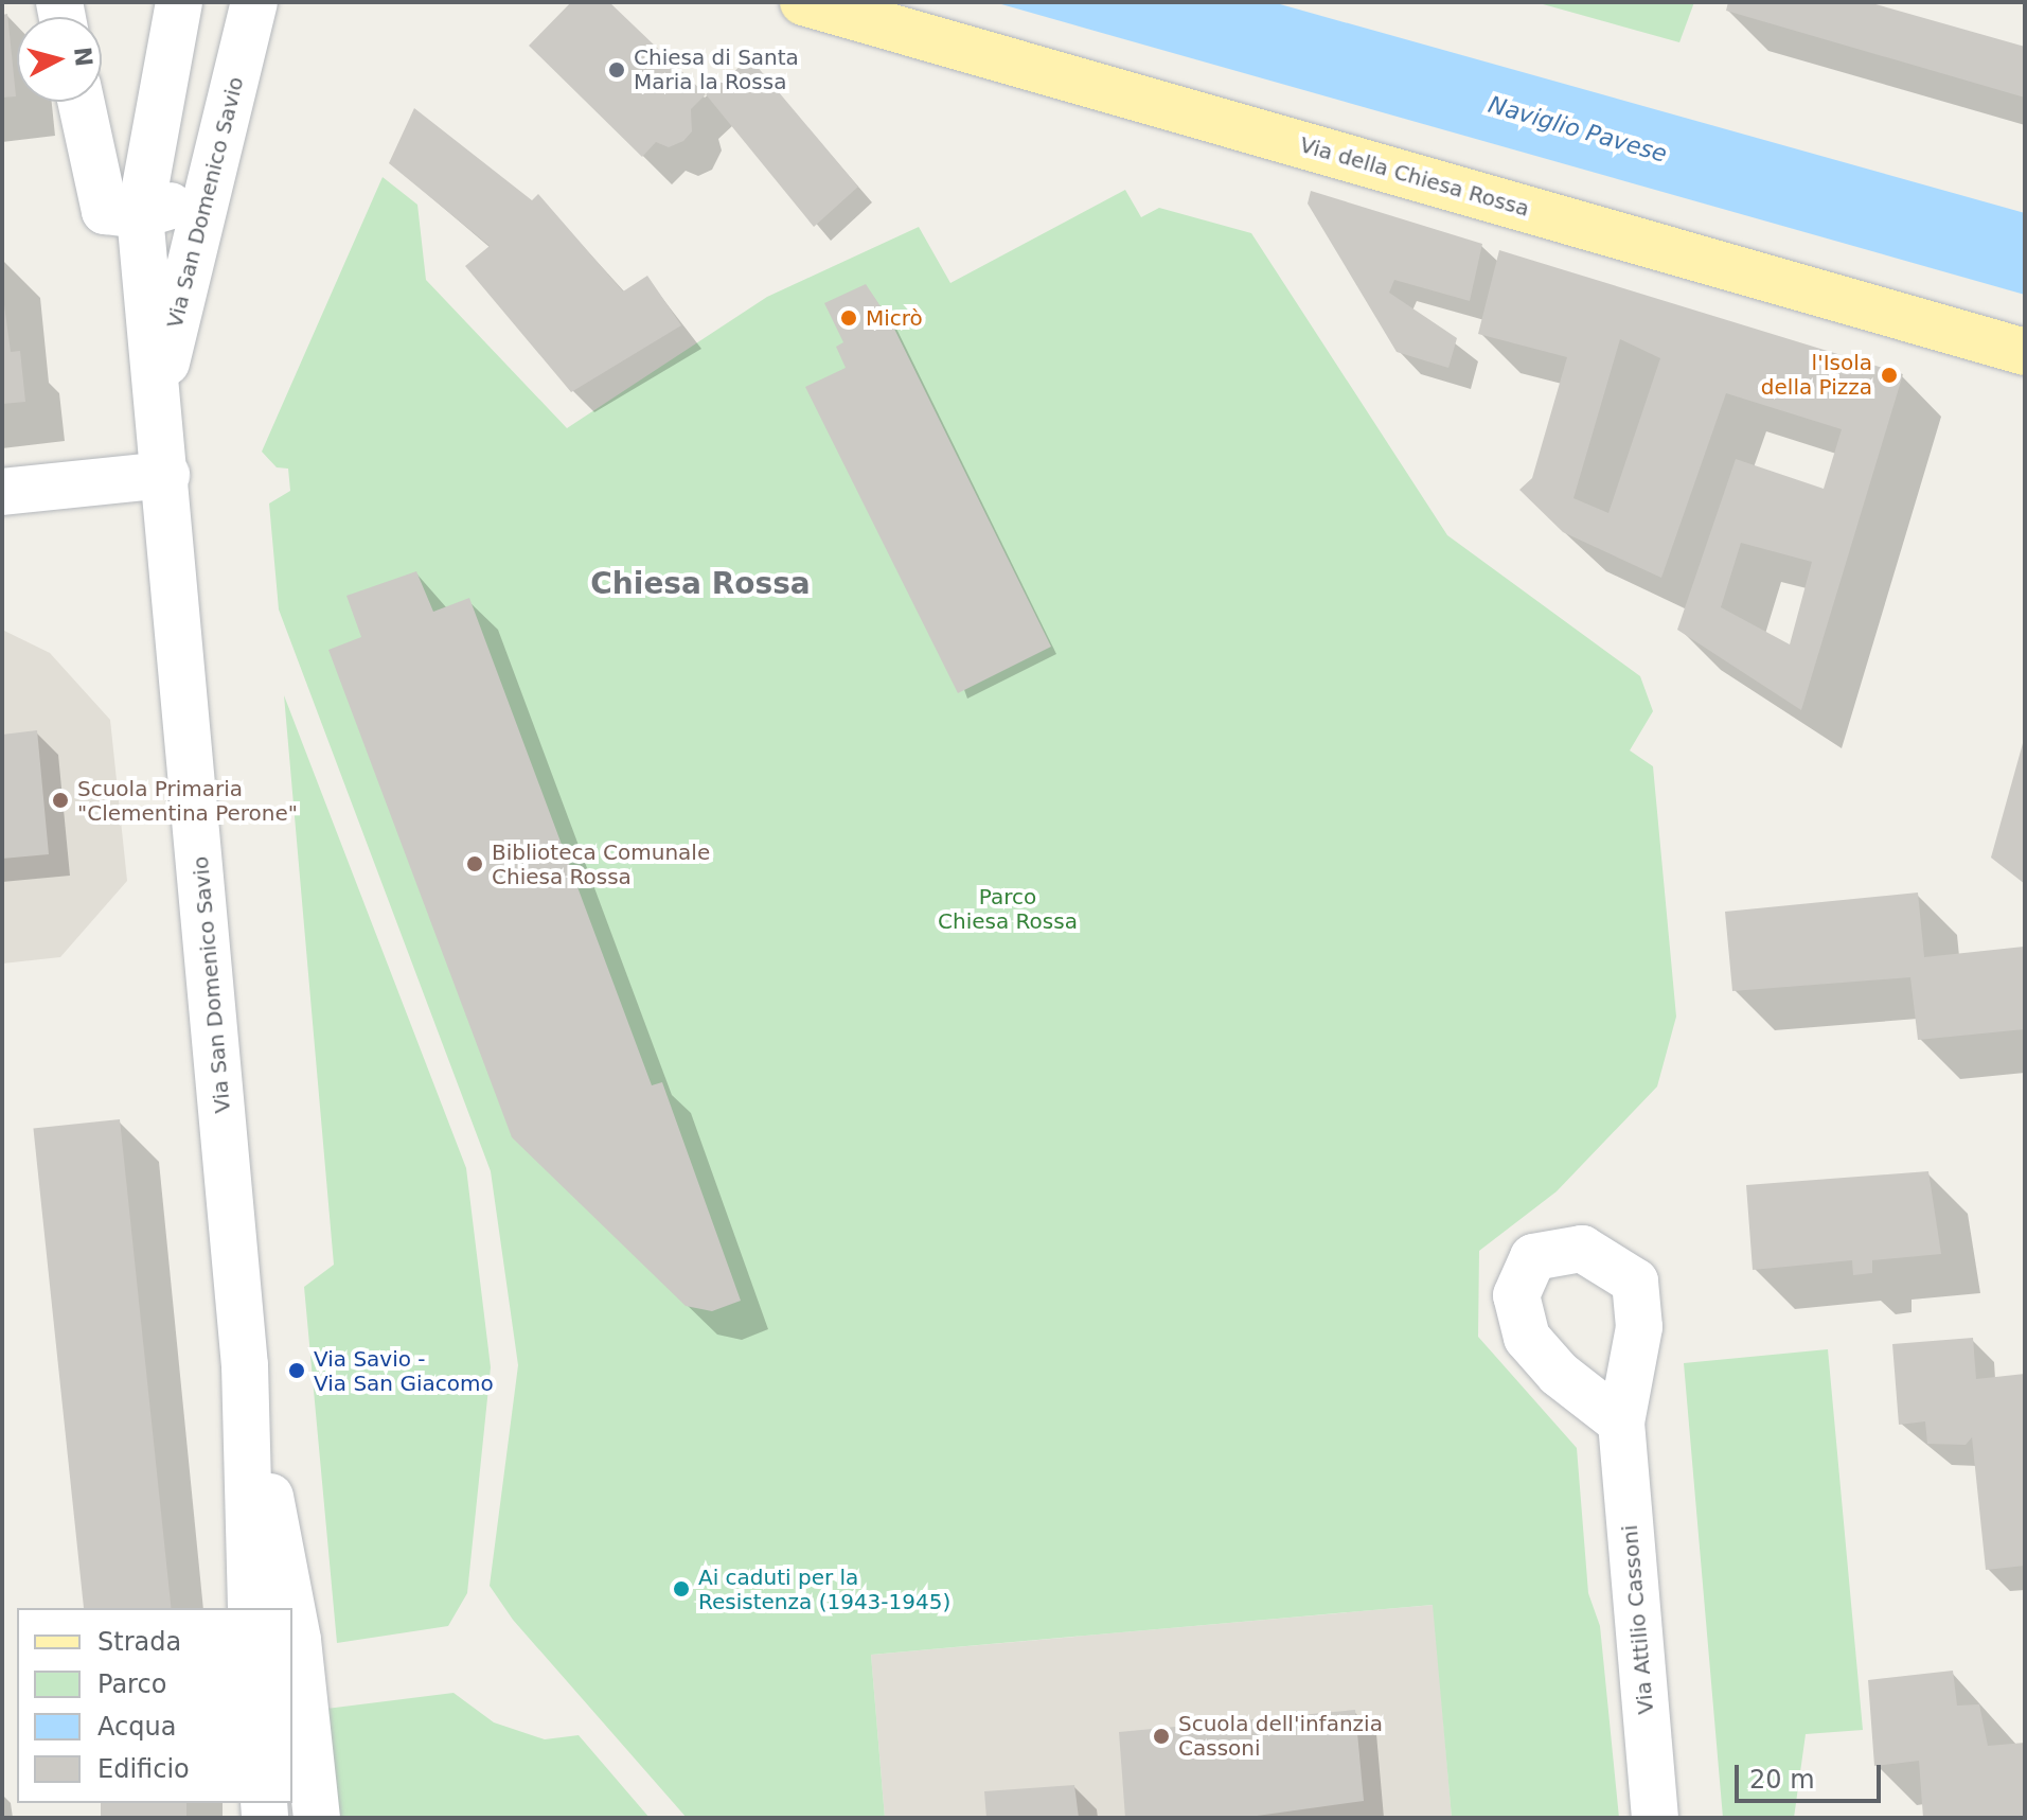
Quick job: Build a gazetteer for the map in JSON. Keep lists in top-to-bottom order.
{
  "streets": {
    "main road": ["Via della Chiesa Rossa"],
    "street": ["Via San Domenico Savio", "Via Attilio Cassoni"]
  },
  "districts": ["Chiesa Rossa"],
  "water": ["Naviglio Pavese"],
  "parks": ["Parco Chiesa Rossa"],
  "places": [
    "Chiesa di Santa Maria la Rossa",
    "Micrò",
    "l'Isola della Pizza",
    "Scuola Primaria \"Clementina Perone\"",
    "Biblioteca Comunale Chiesa Rossa",
    "Via Savio - Via San Giacomo",
    "Ai caduti per la Resistenza (1943-1945)",
    "Scuola dell'infanzia Cassoni"
  ],
  "legend": [
    "Strada",
    "Parco",
    "Acqua",
    "Edificio"
  ],
  "scale_bar": "20 m",
  "north": "right"
}
